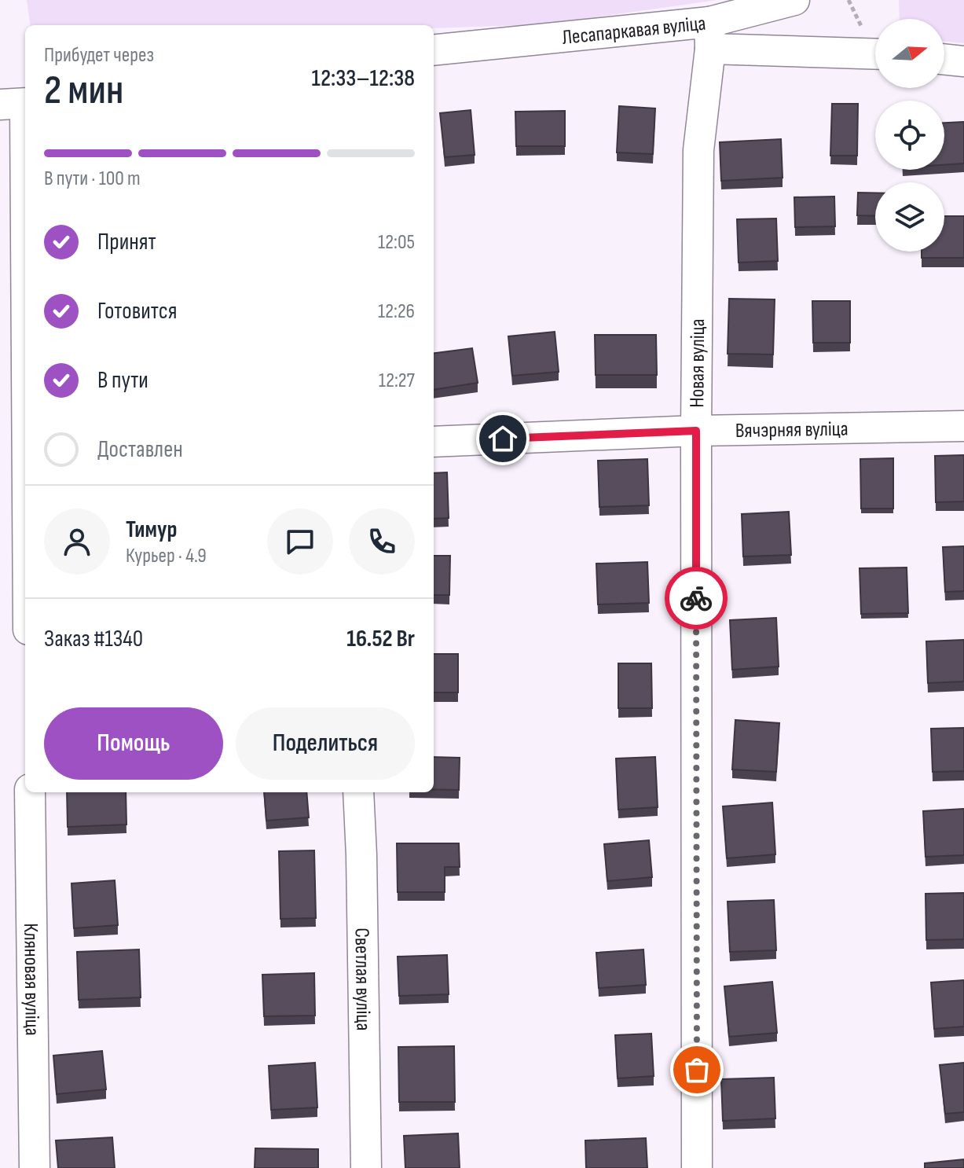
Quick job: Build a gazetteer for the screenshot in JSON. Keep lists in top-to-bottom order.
{
  "streets": {
    "street": [
      "Лесапаркавая вуліца",
      "Новая вуліца",
      "Вячэрняя вуліца",
      "Кляновая вуліца",
      "Светлая вуліца"
    ]
  },
  "crossings": [
    ["Лесапаркавая вуліца", "Новая вуліца"],
    ["Новая вуліца", "Вячэрняя вуліца"]
  ],
  "north": "right",
  "page": {
    "heading": ["2 мин", "Прибудет через", "12:33–12:38"],
    "panel": [
      "Тимур",
      "Курьер · 4.9",
      "Заказ #1340",
      "16.52 Br"
    ],
    "bar": "В пути · 100 m",
    "list": [
      ["Принят", "12:05"],
      ["Готовится", "12:26"],
      ["В пути", "12:27"],
      "Доставлен"
    ],
    "buttons": ["Помощь", "Поделиться"]
  }
}
